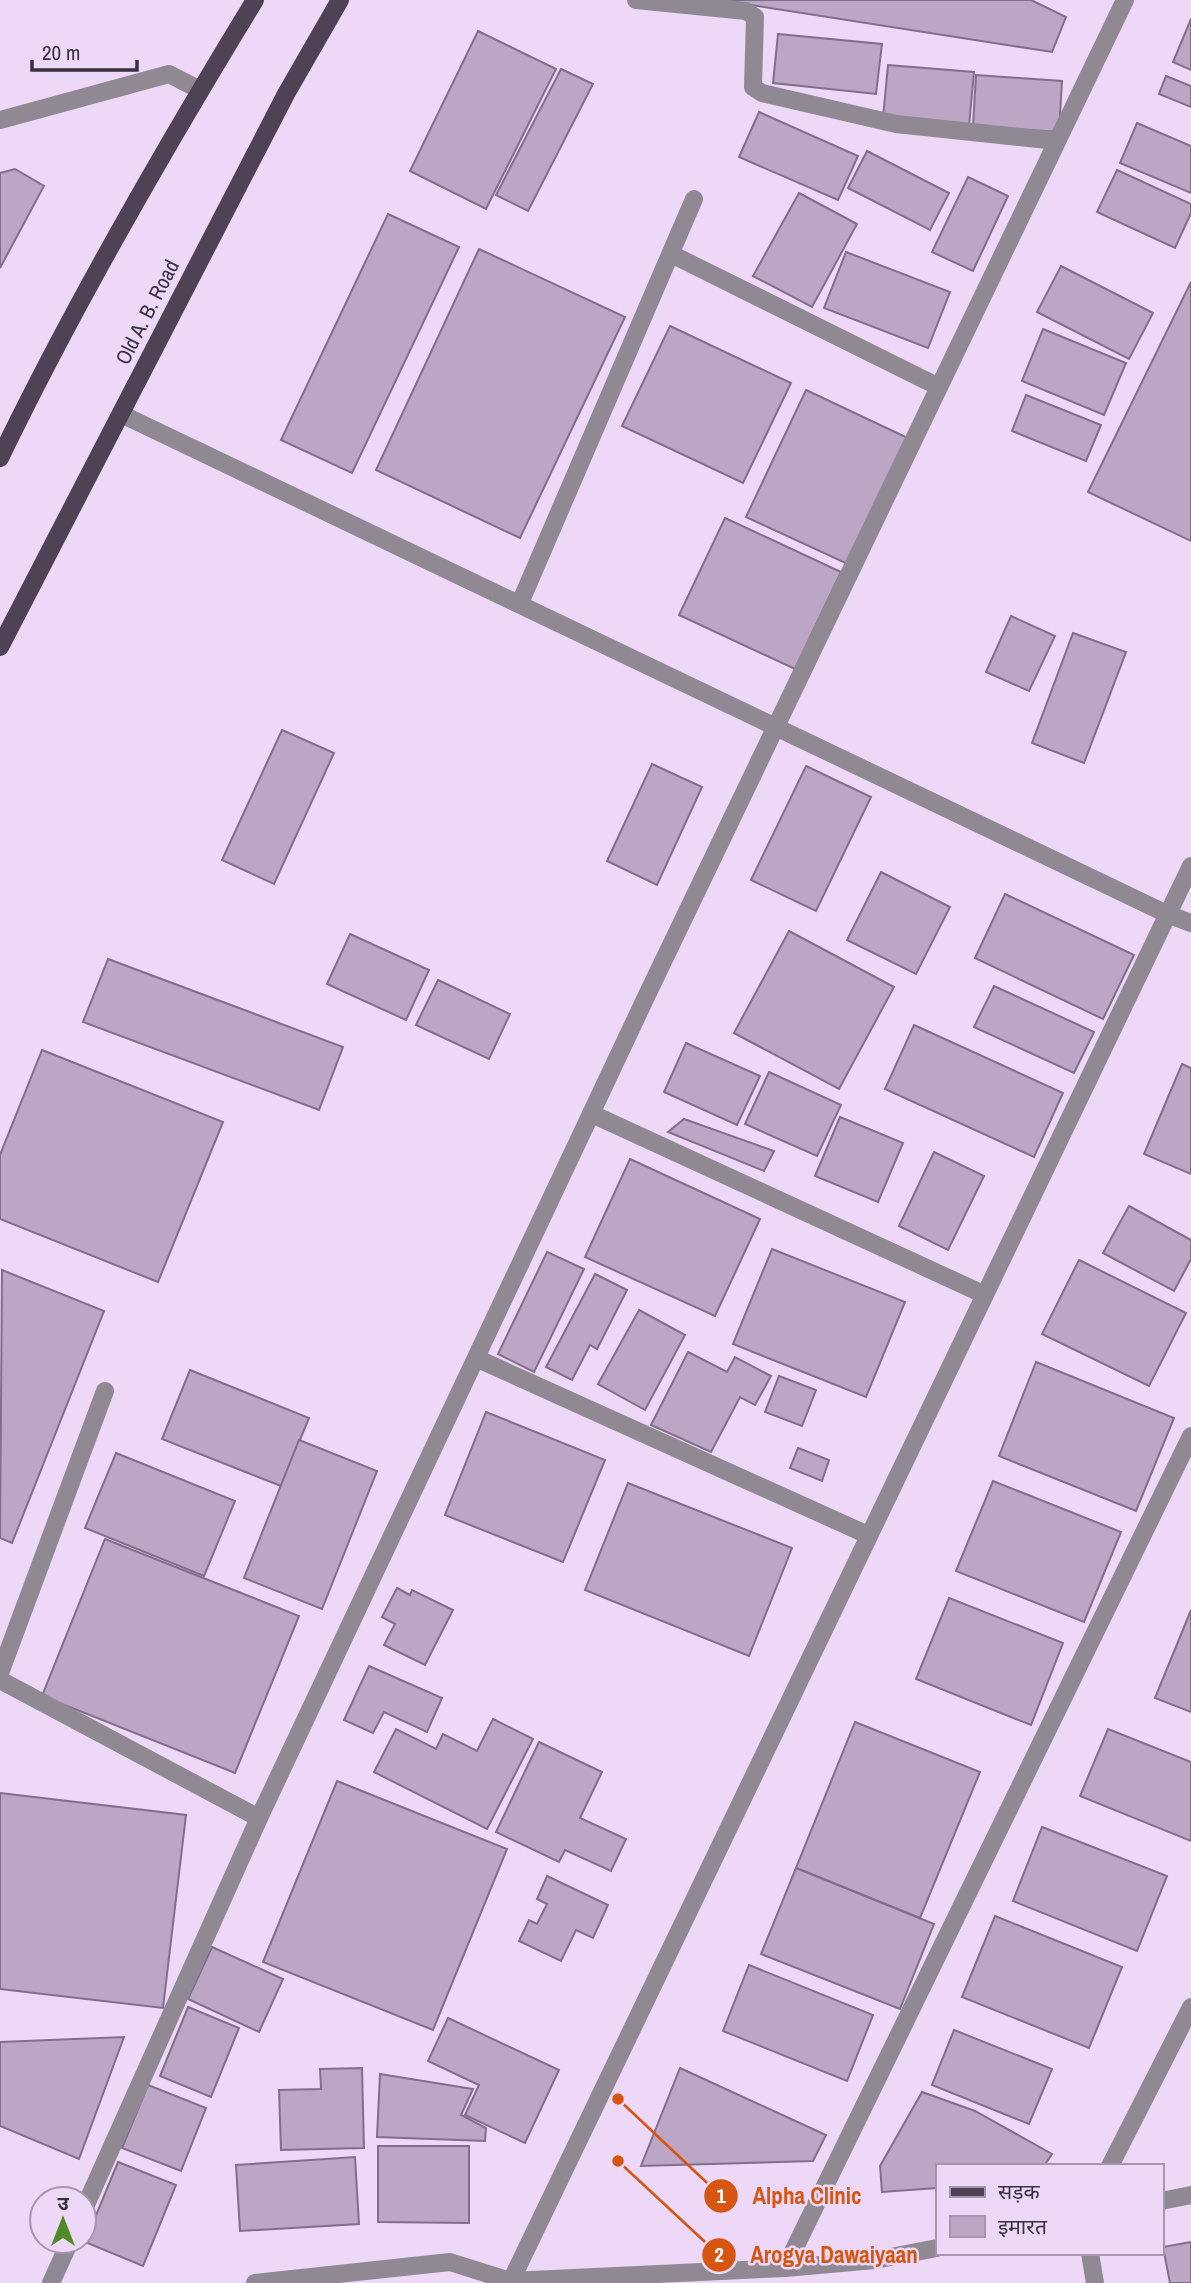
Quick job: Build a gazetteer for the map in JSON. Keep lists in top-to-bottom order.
{
  "streets": {
    "main road": ["Old A. B. Road"]
  },
  "places": ["Alpha Clinic", "Arogya Dawaiyaan"],
  "legend": ["सड़क", "इमारत"],
  "scale_bar": "20 m",
  "north": "top"
}
